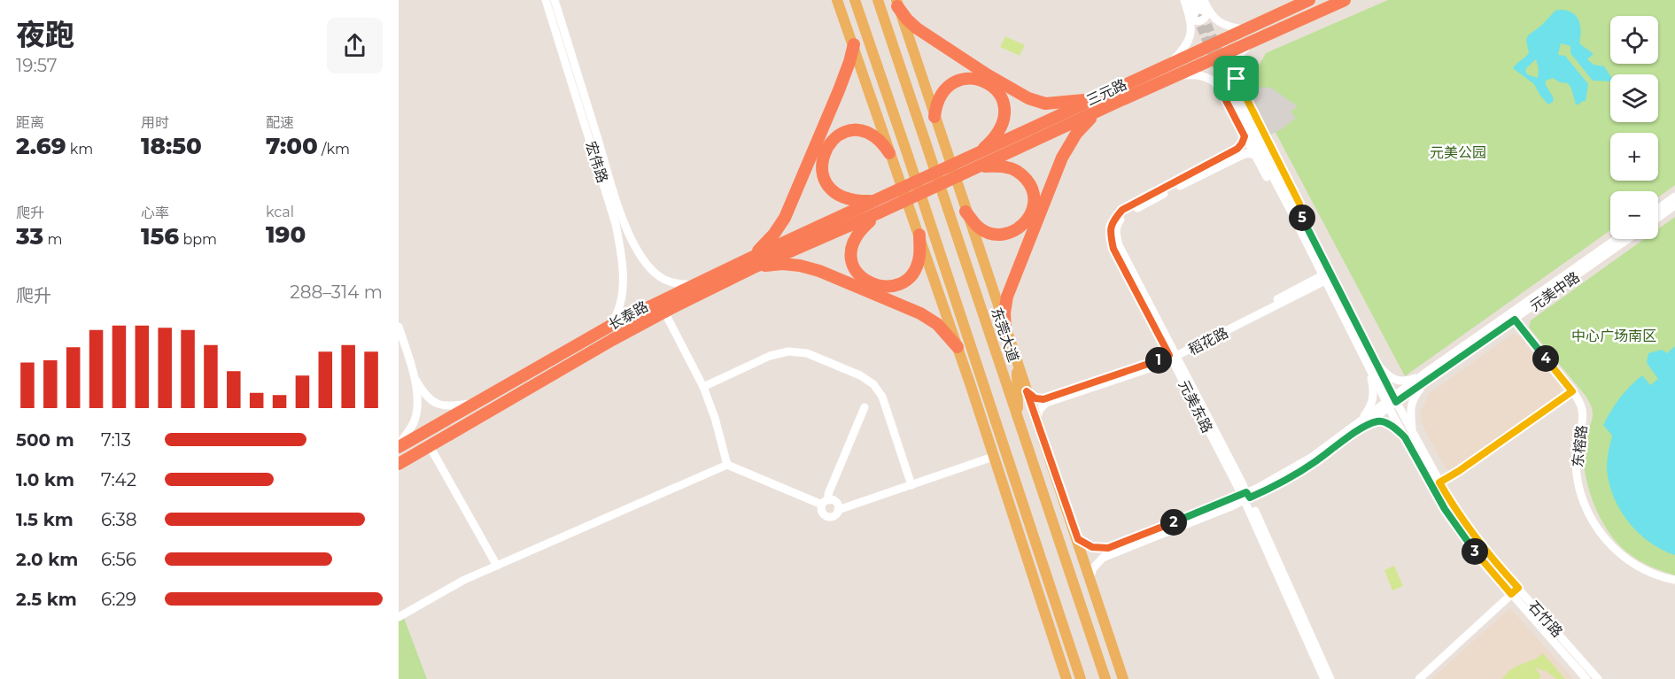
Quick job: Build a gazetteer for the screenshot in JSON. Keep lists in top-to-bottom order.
{
  "streets": {
    "highway": ["三元路", "长泰路"],
    "main road": ["东莞大道"],
    "street": [
      "宏伟路",
      "元美中路",
      "稻花路",
      "元美东路",
      "东榕路",
      "石竹路"
    ]
  },
  "crossings": [
    ["三元路", "长泰路"],
    ["宏伟路", "长泰路"],
    ["元美中路", "元美东路"],
    ["元美中路", "东榕路"],
    ["元美中路", "石竹路"],
    ["稻花路", "元美东路"],
    ["稻花路", "石竹路"]
  ],
  "parks": ["元美公园", "中心广场南区"],
  "page": {
    "heading": ["夜跑", "19:57"],
    "map_buttons": ["+", "−"],
    "stats": [
      ["距离", "2.69 km"],
      ["用时", "18:50"],
      ["配速", "7:00 /km"],
      ["爬升", "33 m"],
      ["心率", "156 bpm"],
      ["kcal", "190"]
    ],
    "pins": [
      "5",
      "4",
      "1",
      "2",
      "3"
    ],
    "chart": ["爬升", "288–314 m"],
    "list": [
      {
        "name": "500 m",
        "note": "7:13"
      },
      {
        "name": "1.0 km",
        "note": "7:42"
      },
      {
        "name": "1.5 km",
        "note": "6:38"
      },
      {
        "name": "2.0 km",
        "note": "6:56"
      },
      {
        "name": "2.5 km",
        "note": "6:29"
      }
    ]
  }
}
